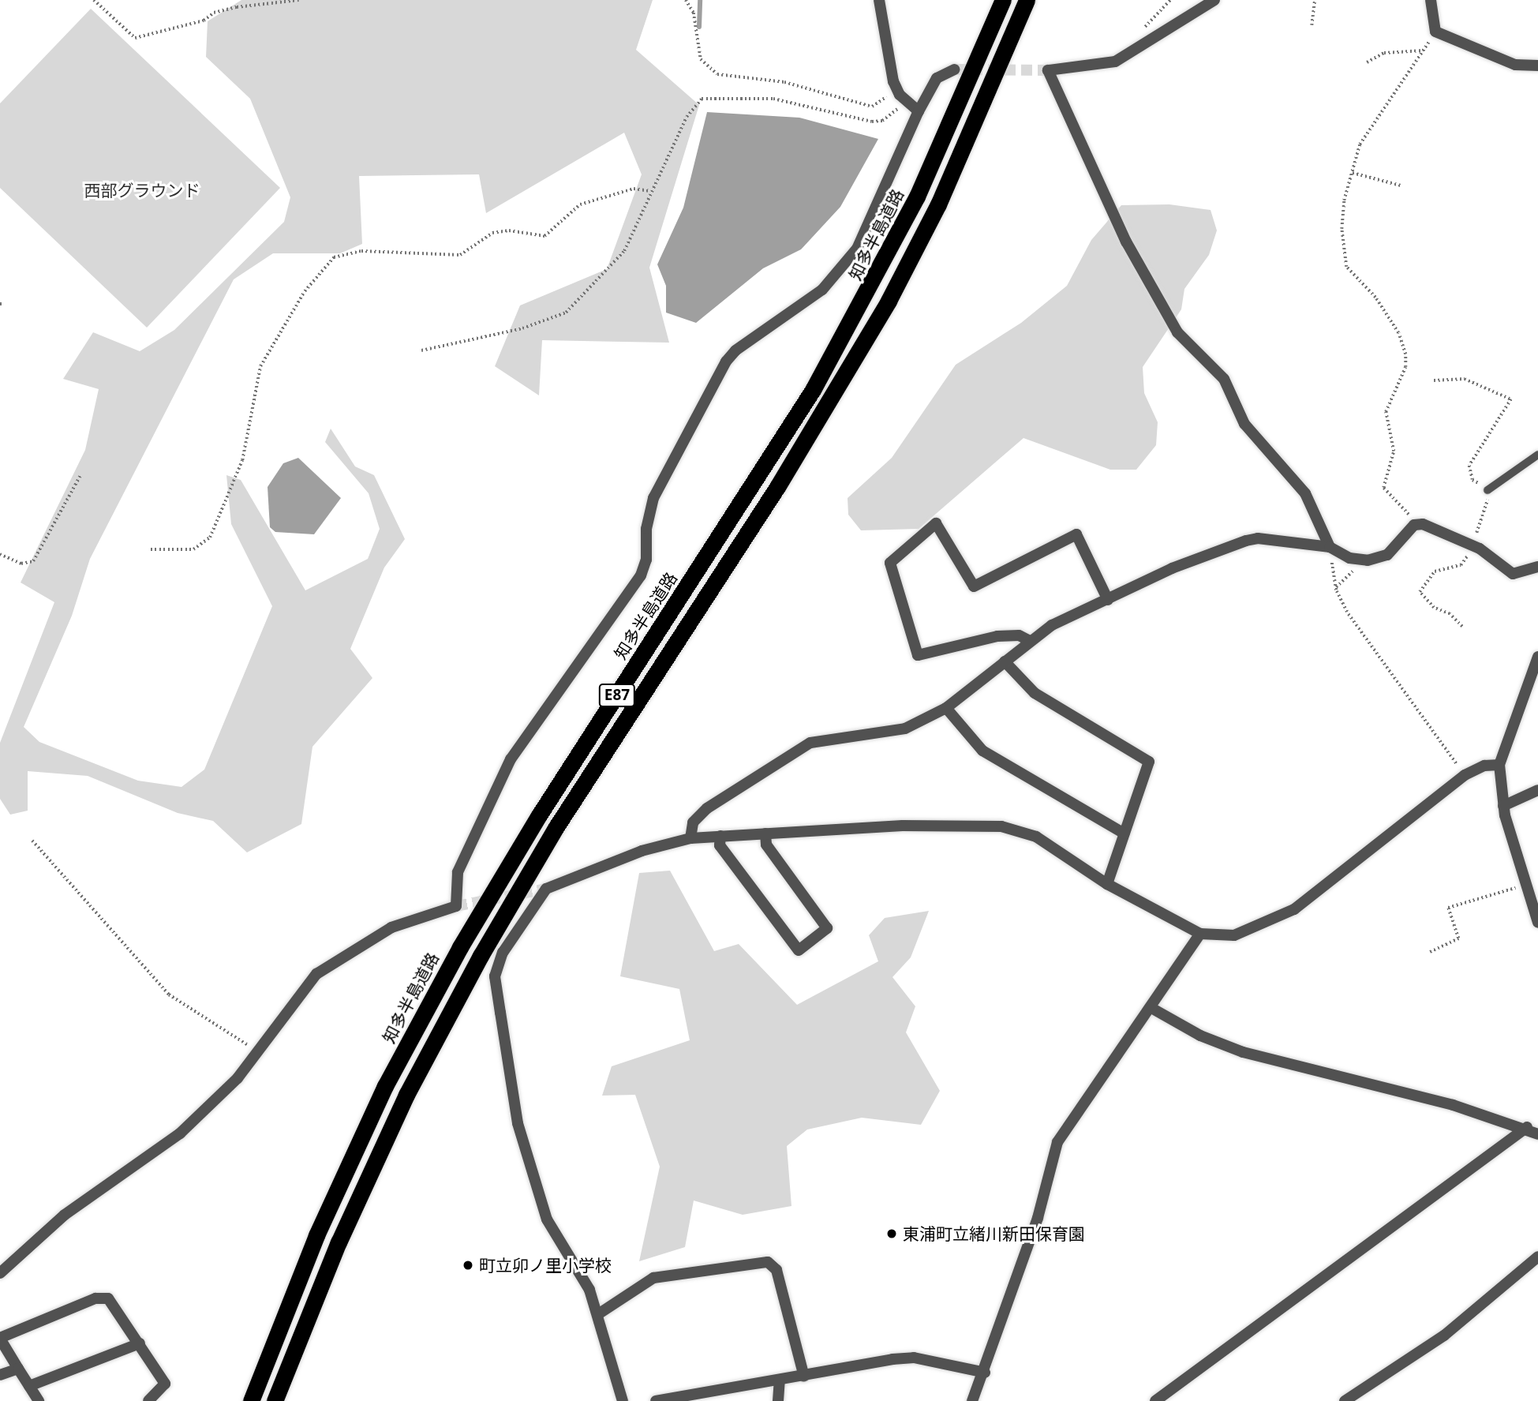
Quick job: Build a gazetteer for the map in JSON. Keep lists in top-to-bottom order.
{
  "streets": {
    "highway": ["知多半島道路", "E87"]
  },
  "parks": ["西部グラウンド"],
  "places": ["東浦町立緒川新田保育園", "町立卯ノ里小学校"]
}
